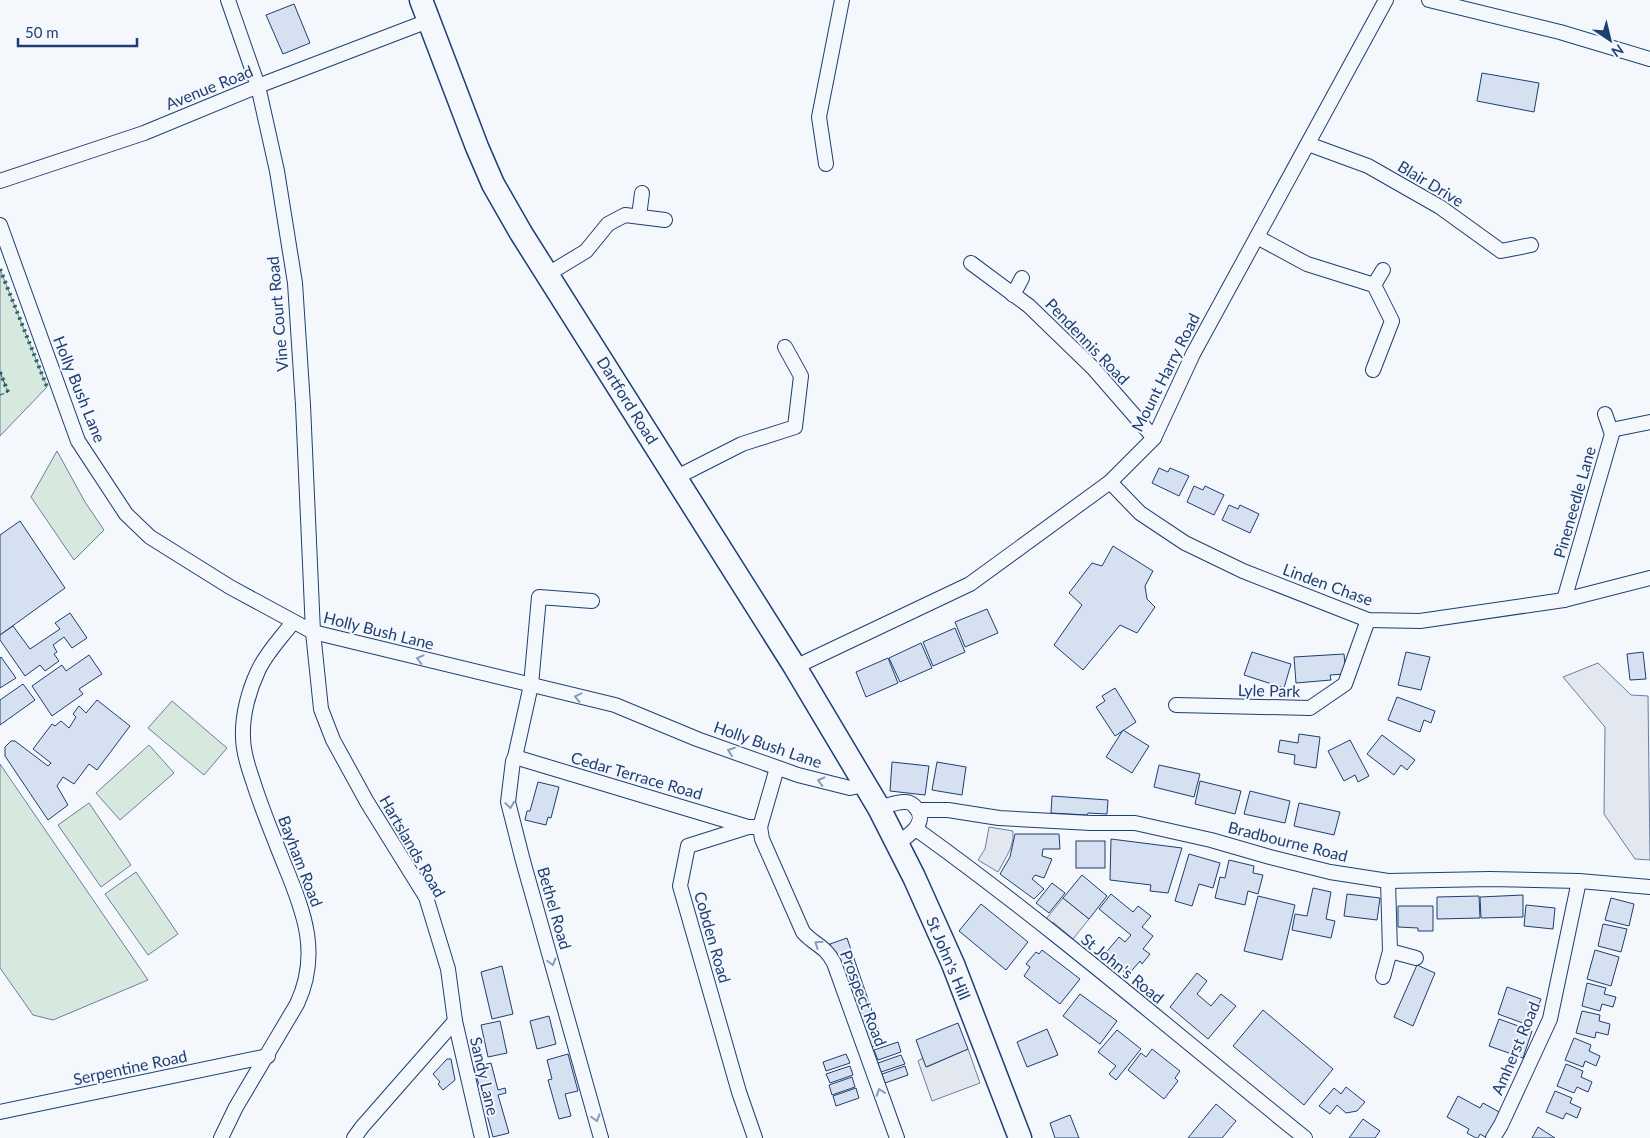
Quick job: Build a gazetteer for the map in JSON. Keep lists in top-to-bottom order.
{
  "streets": {
    "main road": ["Dartford Road", "St John's Hill"],
    "street": [
      "Avenue Road",
      "Blair Drive",
      "Vine Court Road",
      "Pendennis Road",
      "Mount Harry Road",
      "Holly Bush Lane",
      "Pineneedle Lane",
      "Linden Chase",
      "Lyle Park",
      "Cedar Terrace Road",
      "Bradbourne Road",
      "Hartslands Road",
      "Bayham Road",
      "Bethel Road",
      "Cobden Road",
      "St John's Road",
      "Prospect Road",
      "Amherst Road",
      "Serpentine Road",
      "Sandy Lane"
    ]
  },
  "crossings": [
    ["Avenue Road", "Vine Court Road"],
    ["Avenue Road", "Dartford Road"],
    ["Blair Drive", "Mount Harry Road"],
    ["Vine Court Road", "Holly Bush Lane"],
    ["Vine Court Road", "Hartslands Road"],
    ["Pendennis Road", "Mount Harry Road"],
    ["Mount Harry Road", "Dartford Road"],
    ["Mount Harry Road", "Linden Chase"],
    ["Holly Bush Lane", "Dartford Road"],
    ["Holly Bush Lane", "Hartslands Road"],
    ["Holly Bush Lane", "Bayham Road"],
    ["Holly Bush Lane", "Bethel Road"],
    ["Holly Bush Lane", "St John's Hill"],
    ["Dartford Road", "St John's Hill"],
    ["Pineneedle Lane", "Linden Chase"],
    ["Linden Chase", "Lyle Park"],
    ["Cedar Terrace Road", "Bethel Road"],
    ["Cedar Terrace Road", "Cobden Road"],
    ["Cedar Terrace Road", "Prospect Road"],
    ["Bradbourne Road", "St John's Hill"],
    ["Bradbourne Road", "Amherst Road"],
    ["Hartslands Road", "Sandy Lane"],
    ["Bayham Road", "Serpentine Road"],
    ["Cobden Road", "Prospect Road"]
  ],
  "one_way": ["Holly Bush Lane", "Bethel Road", "Prospect Road"],
  "scale_bar": "50 m",
  "north": "bottom right"
}
